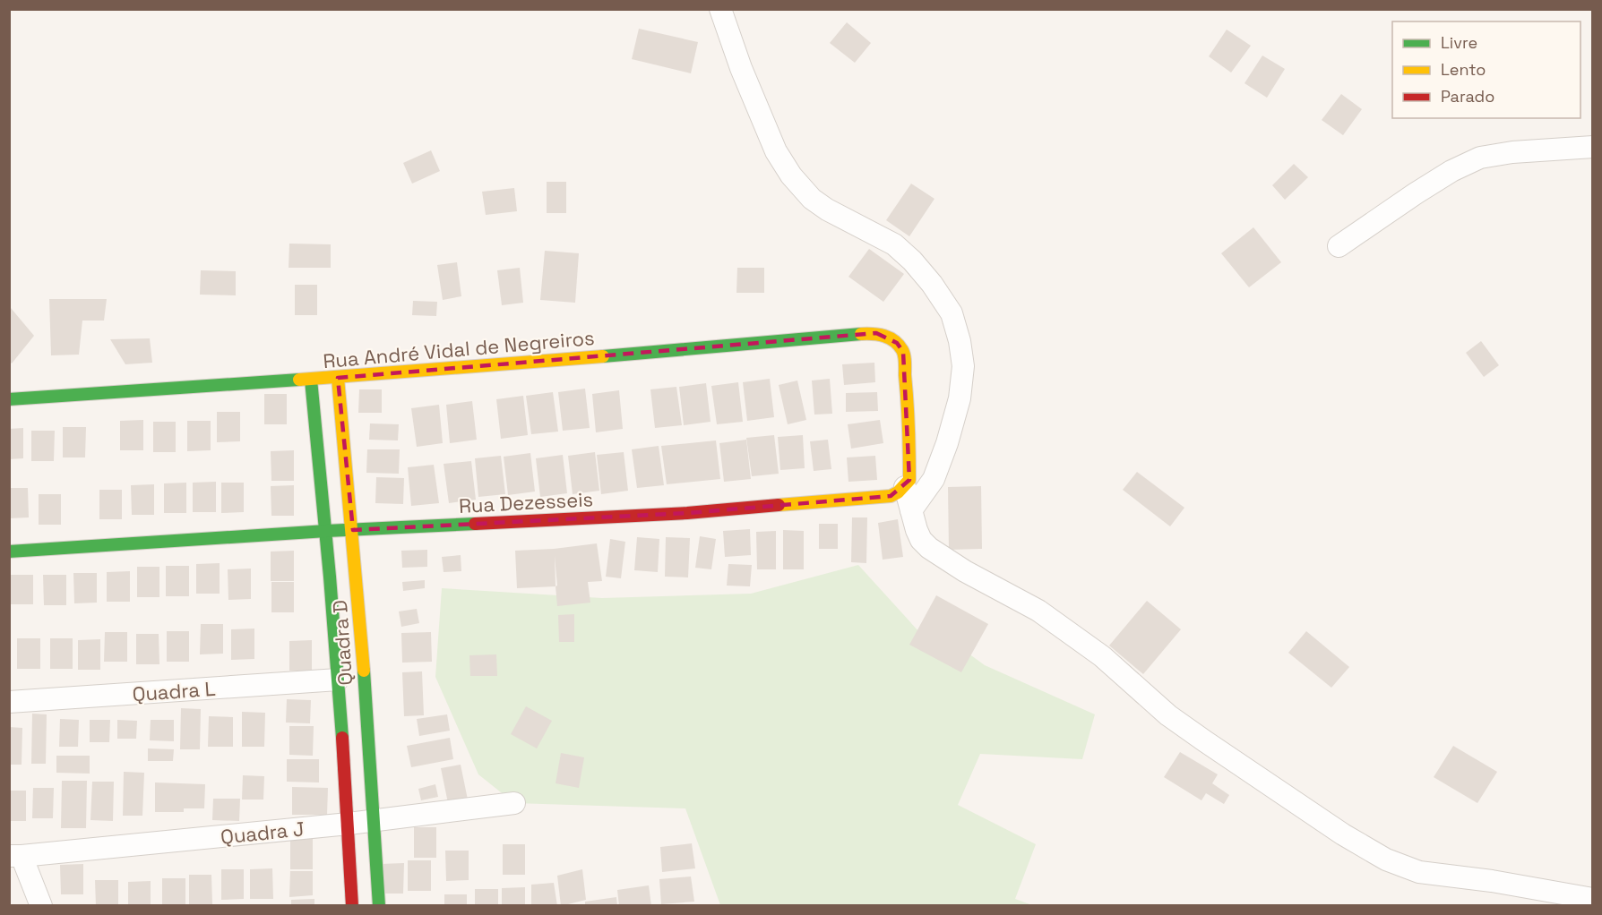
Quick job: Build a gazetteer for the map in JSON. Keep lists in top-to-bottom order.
{
  "streets": {
    "street": [
      "Rua André Vidal de Negreiros",
      "Rua Dezesseis",
      "Quadra D",
      "Quadra L",
      "Quadra J"
    ]
  },
  "crossings": [
    ["Rua André Vidal de Negreiros", "Rua Dezesseis"],
    ["Rua André Vidal de Negreiros", "Quadra D"],
    ["Rua Dezesseis", "Quadra D"],
    ["Quadra D", "Quadra L"],
    ["Quadra D", "Quadra J"]
  ],
  "legend": ["Livre", "Lento", "Parado"]
}
